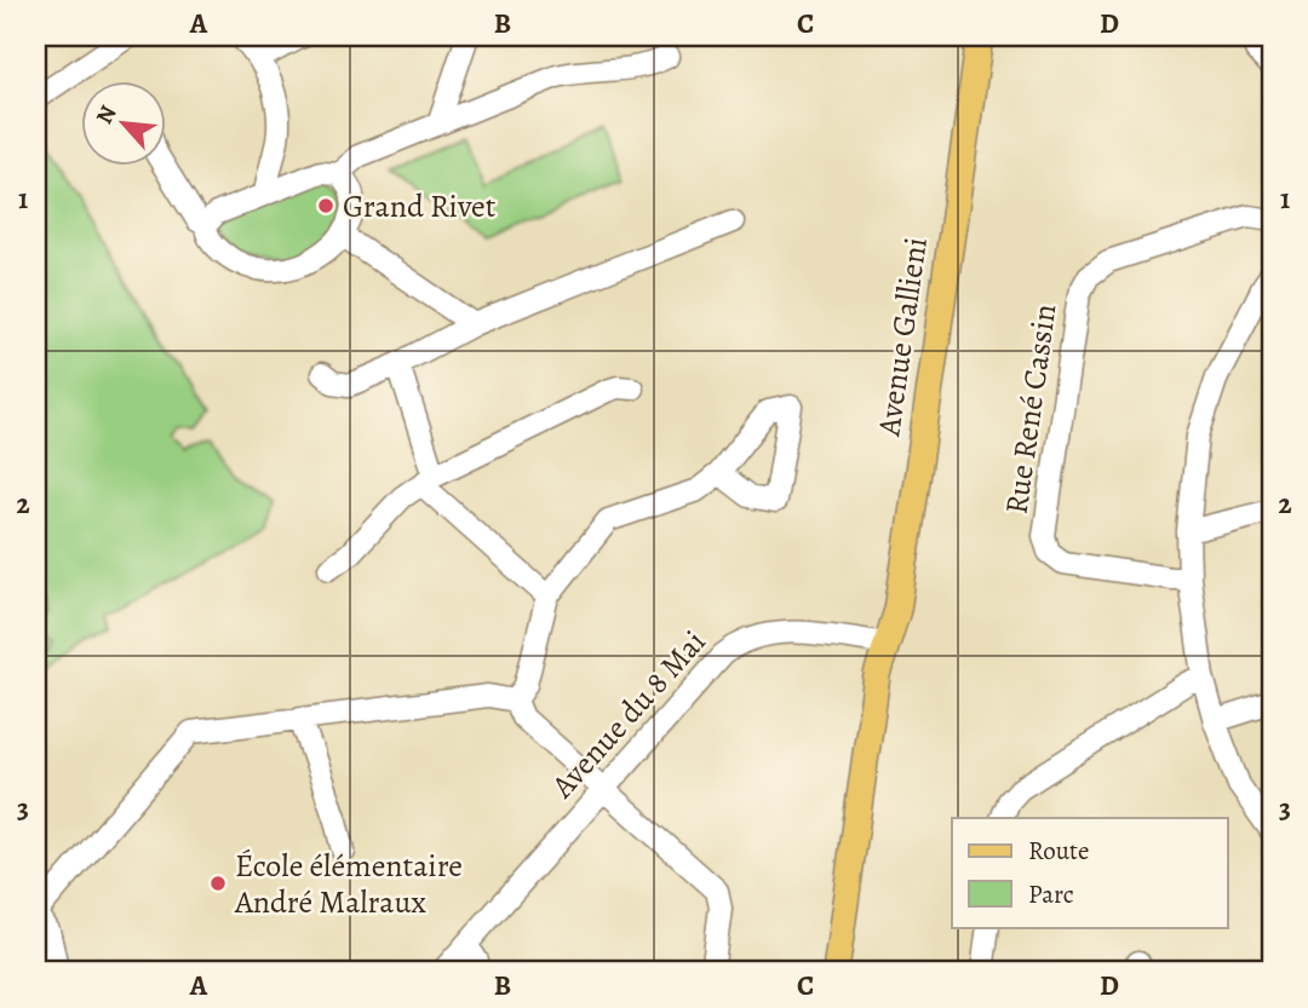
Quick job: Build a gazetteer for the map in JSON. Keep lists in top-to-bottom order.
{
  "streets": {
    "main road": ["Avenue Gallieni"],
    "street": ["Rue René Cassin", "Avenue du 8 Mai"]
  },
  "crossings": [
    ["Avenue Gallieni", "Avenue du 8 Mai"]
  ],
  "places": ["Grand Rivet", "École élémentaire André Malraux"],
  "legend": ["Route", "Parc"],
  "north": "top left",
  "grid": {
    "columns": [
      "A",
      "B",
      "C",
      "D"
    ],
    "rows": ["1", "2", "3"]
  }
}
